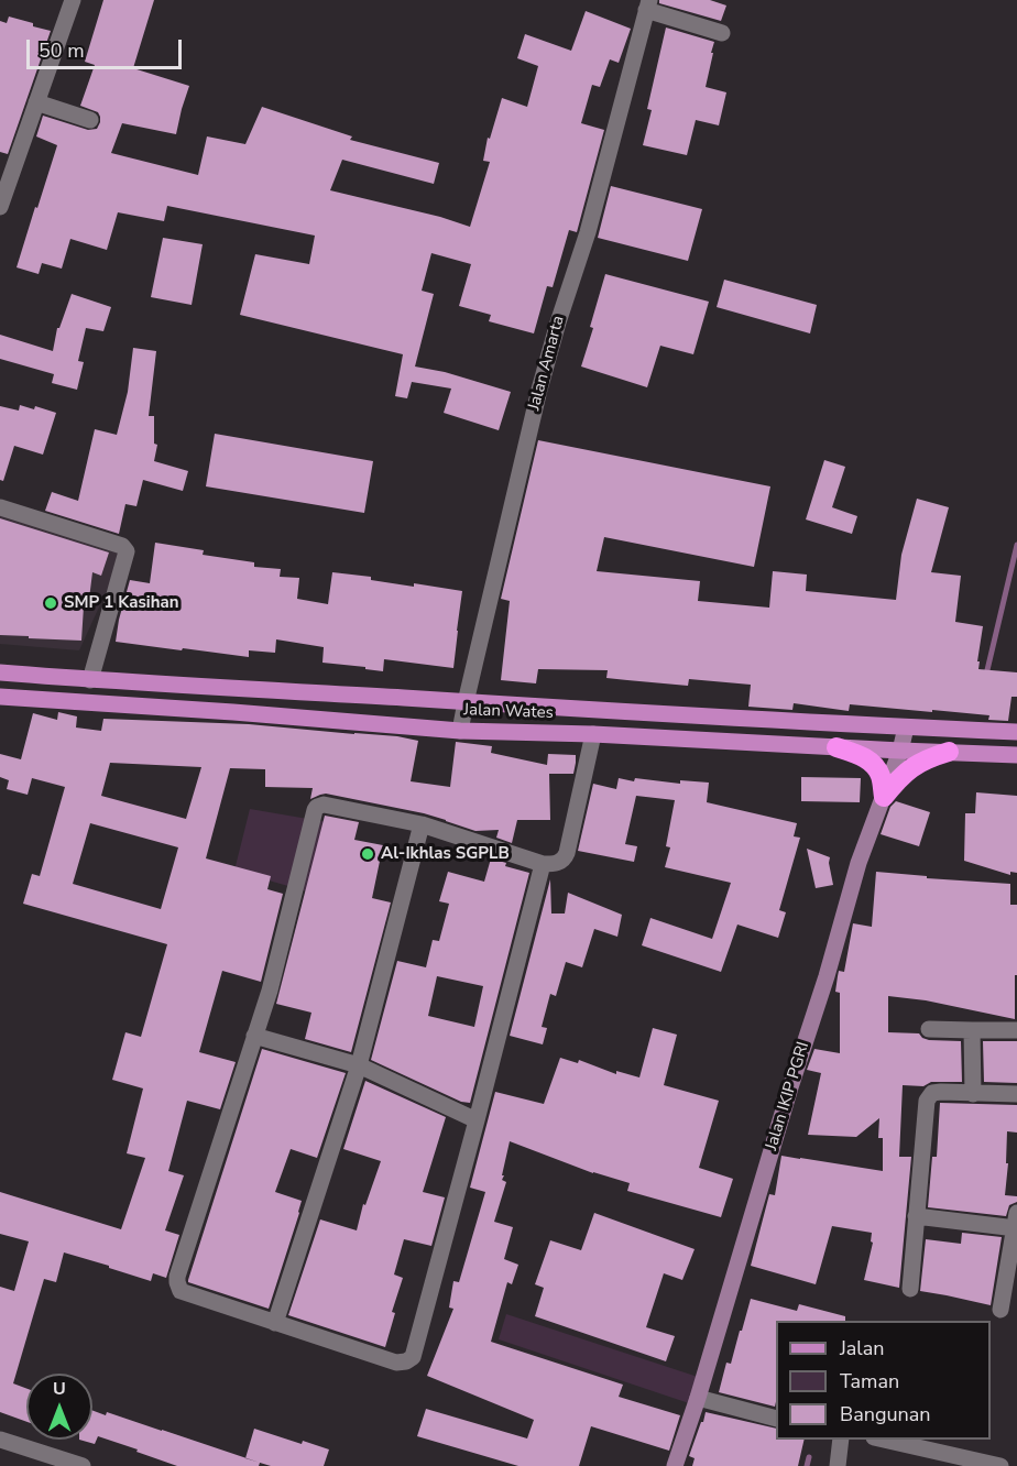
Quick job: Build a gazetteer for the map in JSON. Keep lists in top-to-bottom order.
{
  "streets": {
    "main road": ["Jalan Wates", "Jalan IKIP PGRI"],
    "street": ["Jalan Amarta"]
  },
  "crossings": [
    ["Jalan Amarta", "Jalan Wates"],
    ["Jalan Wates", "Jalan IKIP PGRI"]
  ],
  "places": ["SMP 1 Kasihan", "Al-Ikhlas SGPLB"],
  "legend": ["Jalan", "Taman", "Bangunan"],
  "scale_bar": "50 m",
  "north": "top"
}
